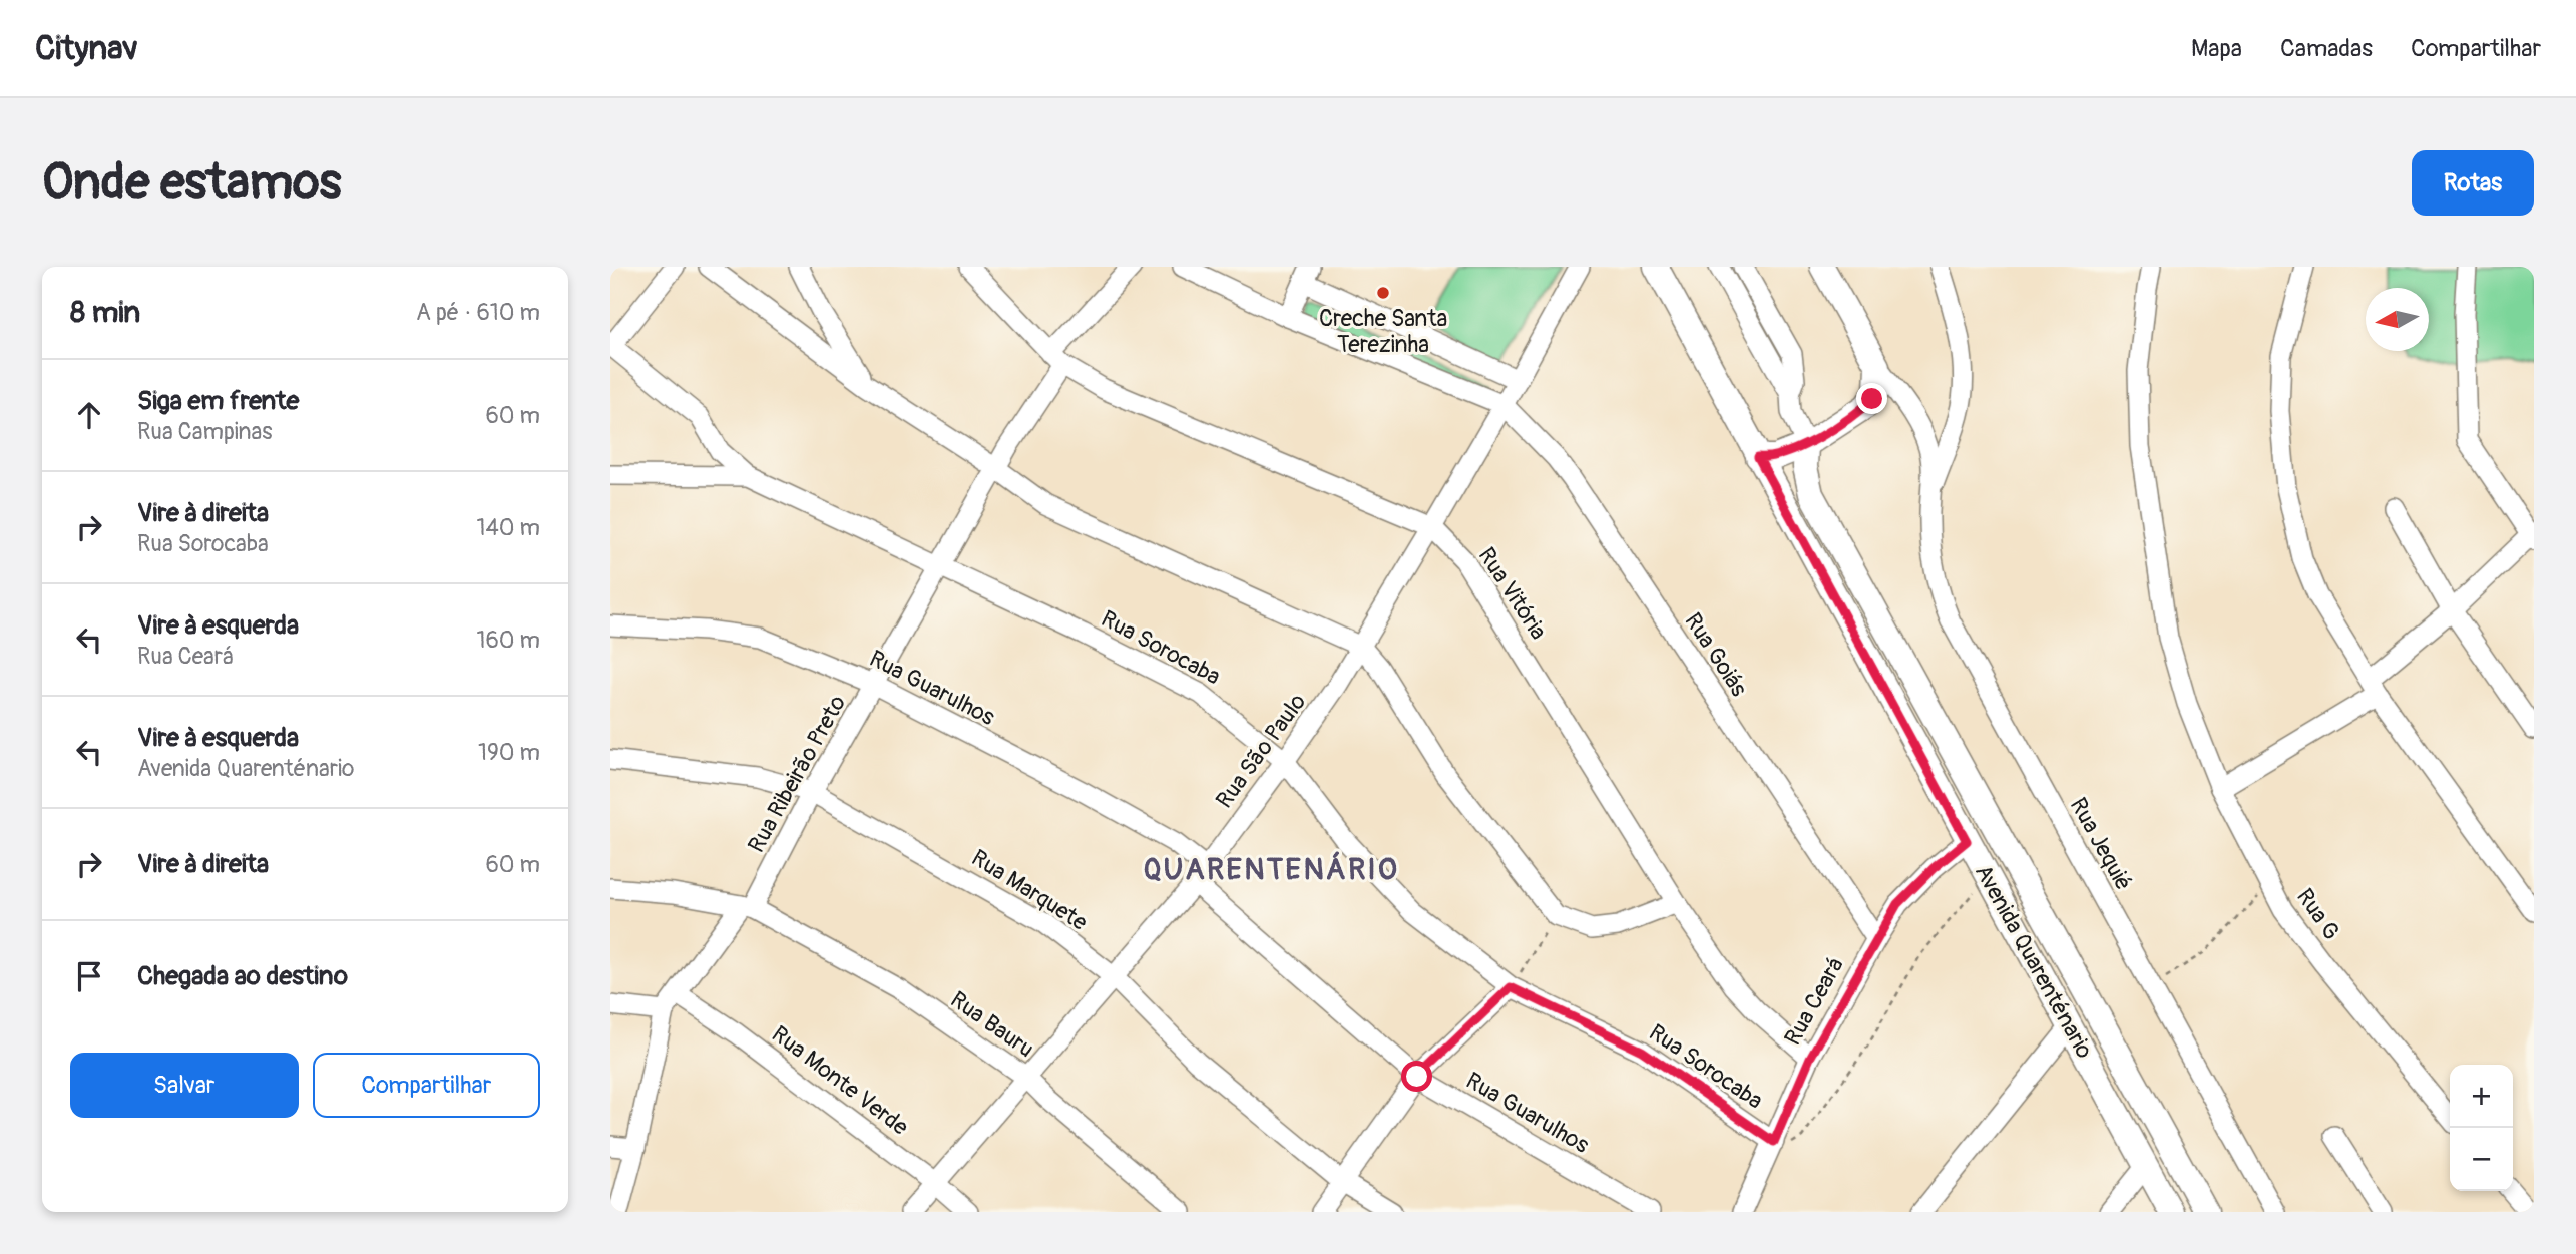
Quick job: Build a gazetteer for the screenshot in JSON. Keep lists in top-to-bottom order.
{
  "streets": {
    "main road": ["Avenida Quarenténario"],
    "street": [
      "Rua Vitória",
      "Rua Sorocaba",
      "Rua Goiás",
      "Rua Guarulhos",
      "Rua São Paulo",
      "Rua Ribeirão Preto",
      "Rua Jequié",
      "Rua Marquete",
      "Rua G",
      "Rua Ceará",
      "Rua Bauru",
      "Rua Monte Verde"
    ]
  },
  "crossings": [
    ["Rua Vitória", "Rua São Paulo"],
    ["Rua Vitória", "Rua Ribeirão Preto"],
    ["Rua Vitória", "Rua Ceará"],
    ["Rua Sorocaba", "Rua São Paulo"],
    ["Rua Sorocaba", "Rua Ribeirão Preto"],
    ["Rua Sorocaba", "Rua Ceará"],
    ["Rua Goiás", "Rua São Paulo"],
    ["Rua Goiás", "Rua Ceará"],
    ["Rua Guarulhos", "Rua São Paulo"],
    ["Rua Guarulhos", "Rua Ribeirão Preto"],
    ["Rua São Paulo", "Rua Marquete"],
    ["Rua São Paulo", "Rua Bauru"],
    ["Rua São Paulo", "Rua Monte Verde"],
    ["Rua Ribeirão Preto", "Rua Marquete"],
    ["Rua Ribeirão Preto", "Rua Bauru"],
    ["Rua Ribeirão Preto", "Rua Monte Verde"],
    ["Avenida Quarenténario", "Rua Ceará"]
  ],
  "districts": ["QUARENTENÁRIO"],
  "places": ["Creche Santa Terezinha"],
  "north": "left",
  "page": {
    "header": "Citynav",
    "nav": ["Mapa", "Camadas", "Compartilhar"],
    "buttons": [
      "Rotas",
      ["Salvar", "Compartilhar"]
    ],
    "title": "Onde estamos",
    "heading": ["8 min", "A pé · 610 m"],
    "list": [
      ["Siga em frente", "Rua Campinas", "60 m"],
      ["Vire à direita", "Rua Sorocaba", "140 m"],
      ["Vire à esquerda", "Rua Ceará", "160 m"],
      ["Vire à esquerda", "Avenida Quarenténario", "190 m"],
      ["Vire à direita", "60 m"],
      "Chegada ao destino"
    ],
    "map_buttons": ["+", "−"]
  }
}
